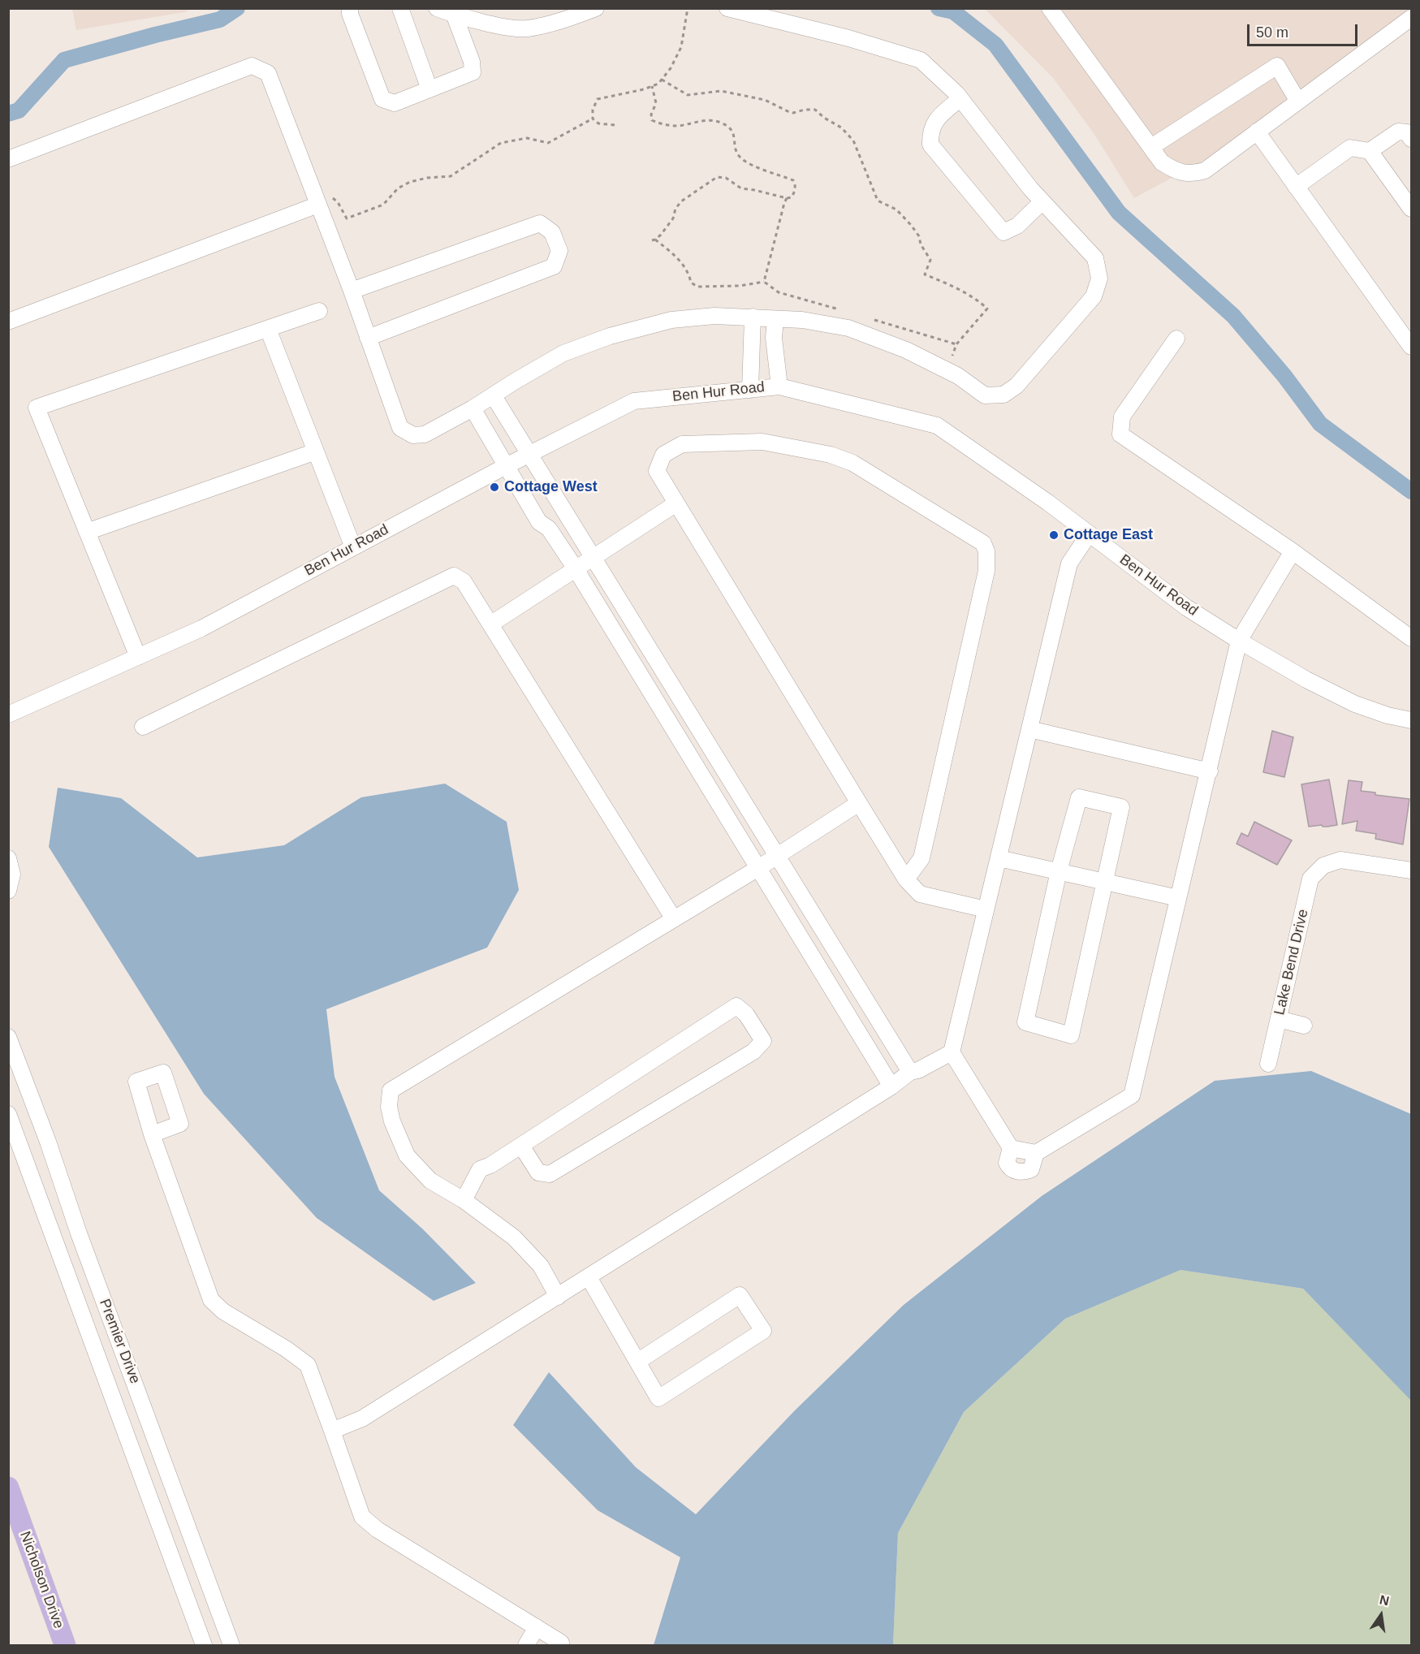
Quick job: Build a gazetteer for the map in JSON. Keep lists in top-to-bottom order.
{
  "streets": {
    "main road": ["Nicholson Drive"],
    "street": ["Ben Hur Road", "Lake Bend Drive", "Premier Drive"]
  },
  "places": ["Cottage West", "Cottage East"],
  "scale_bar": "50 m",
  "north": "top"
}
